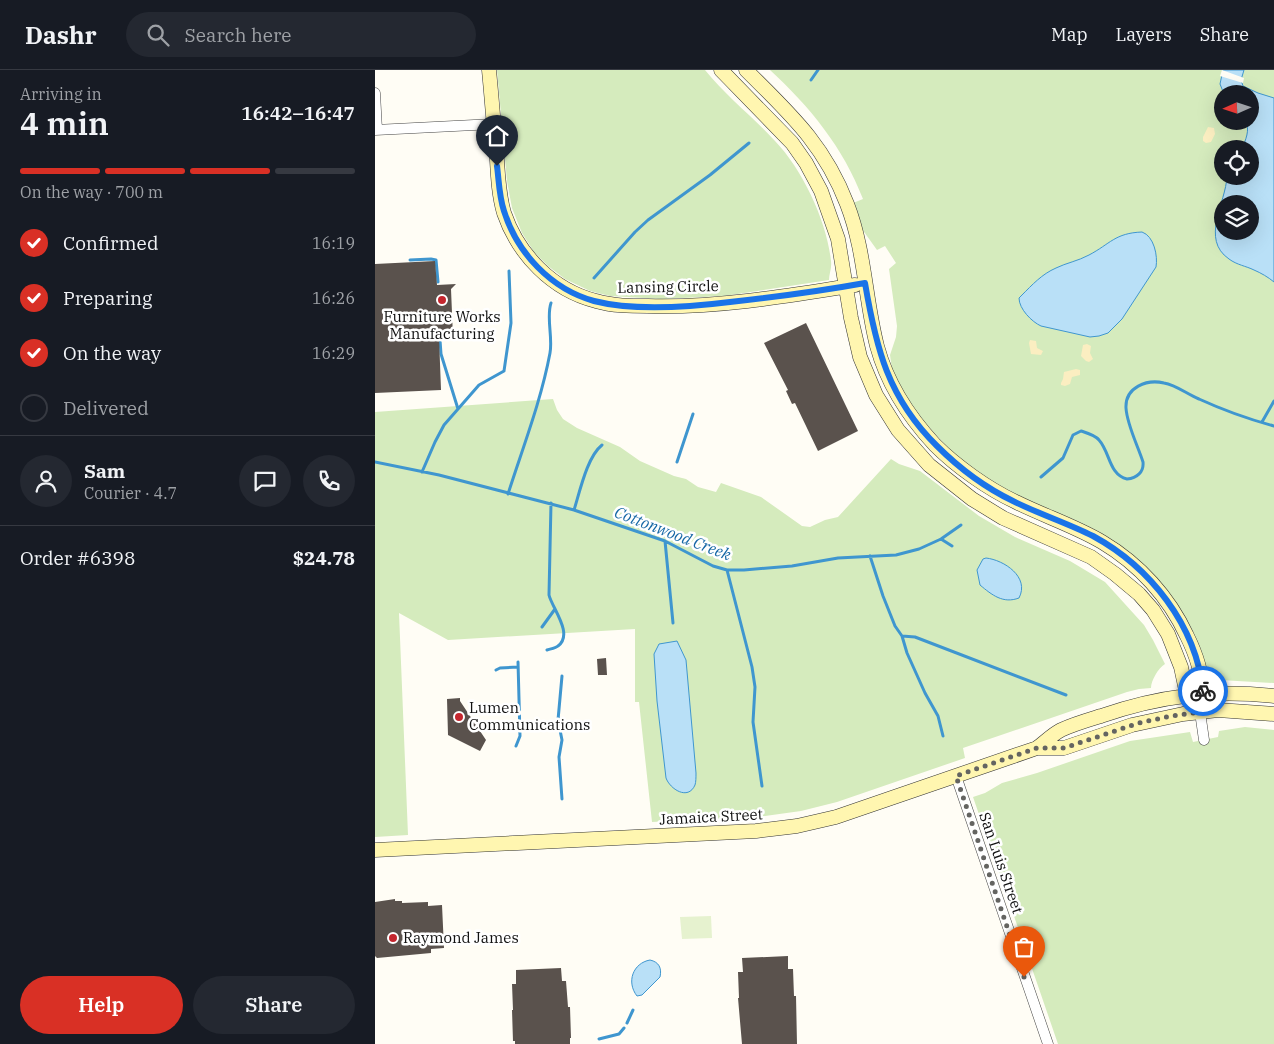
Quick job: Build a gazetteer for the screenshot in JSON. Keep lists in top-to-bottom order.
{
  "streets": {
    "main road": ["Lansing Circle", "Jamaica Street"],
    "street": ["San Luis Street"]
  },
  "crossings": [
    ["Jamaica Street", "San Luis Street"]
  ],
  "water": ["Cottonwood Creek"],
  "places": ["Furniture Works Manufacturing", "Lumen Communications", "Raymond James"],
  "north": "left",
  "page": {
    "header": "Dashr",
    "search": "Search here",
    "nav": ["Map", "Layers", "Share"],
    "heading": ["4 min", "Arriving in", "16:42–16:47"],
    "panel": [
      "Sam",
      "Courier · 4.7",
      "Order #6398",
      "$24.78"
    ],
    "bar": "On the way · 700 m",
    "list": [
      ["Confirmed", "16:19"],
      ["Preparing", "16:26"],
      ["On the way", "16:29"],
      "Delivered"
    ],
    "buttons": ["Help", "Share"]
  }
}
